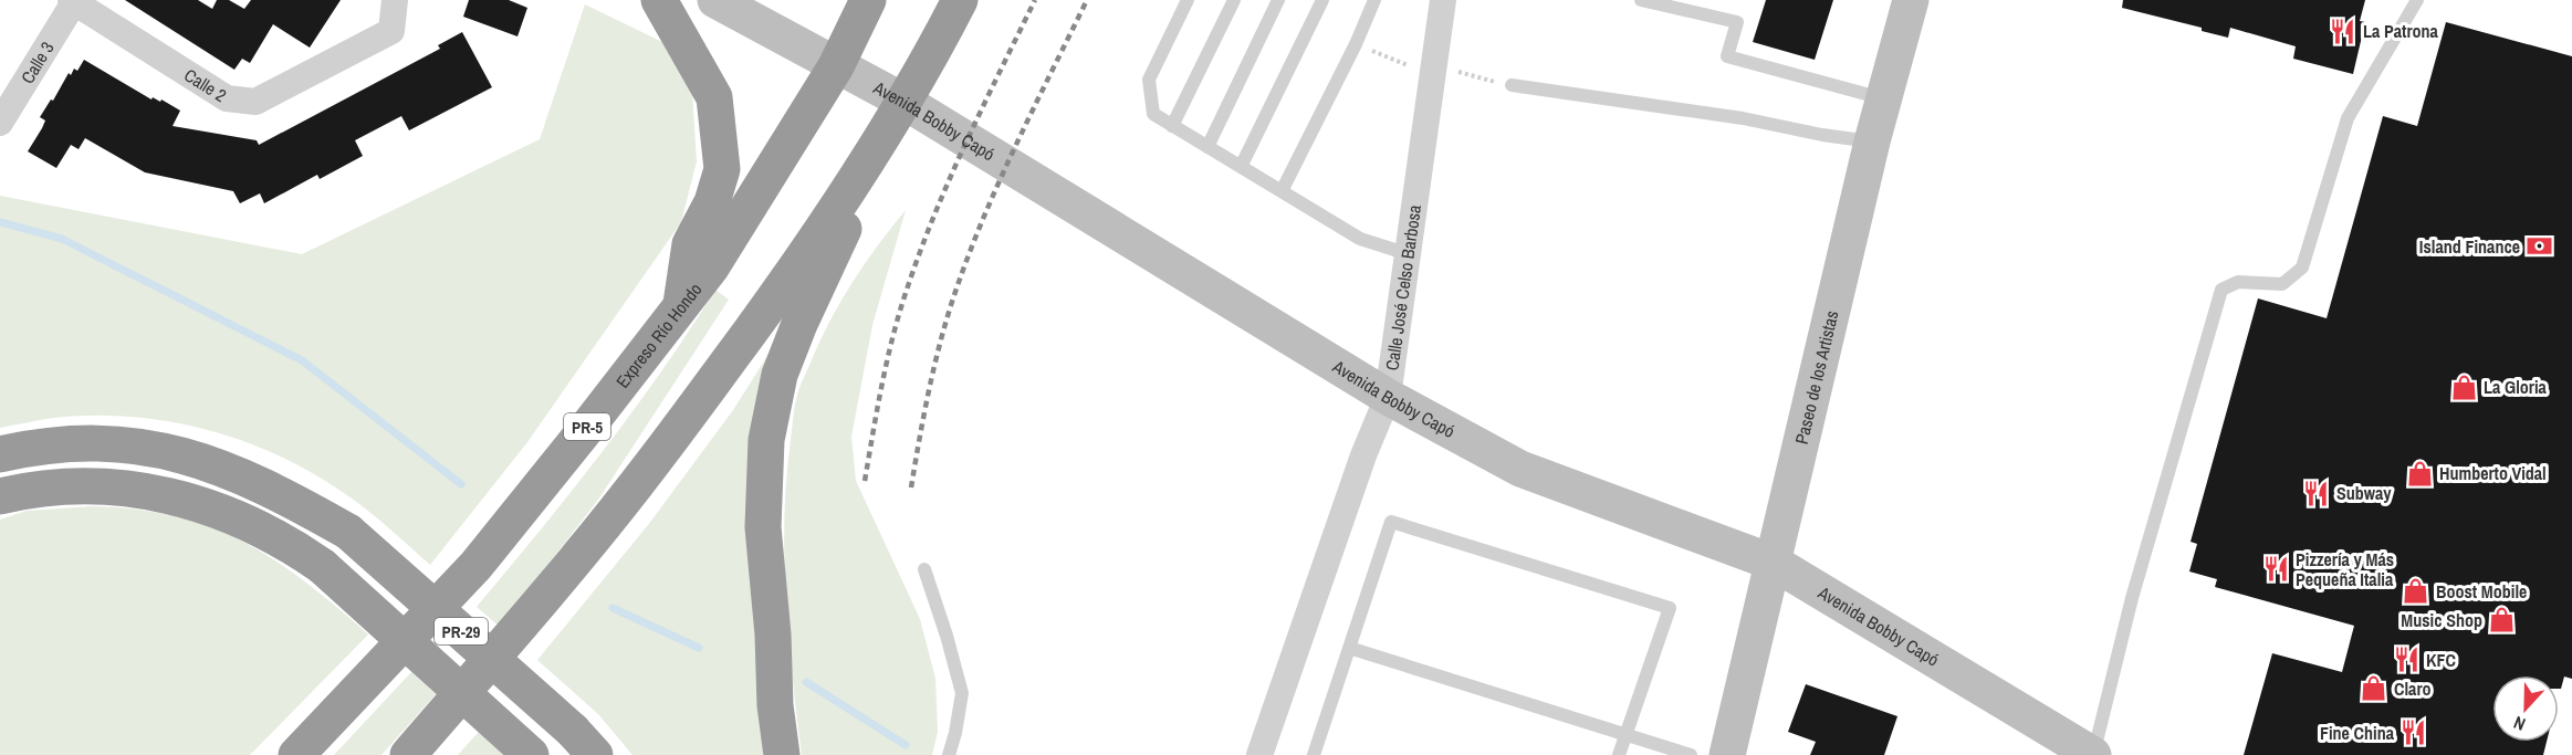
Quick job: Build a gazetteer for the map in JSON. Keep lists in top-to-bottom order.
{
  "streets": {
    "highway": ["Expreso Río Hondo", "PR-5", "PR-29"],
    "street": [
      "Calle 3",
      "Calle 2",
      "Avenida Bobby Capó",
      "Calle José Celso Barbosa",
      "Paseo de los Artistas"
    ]
  },
  "crossings": [
    ["Calle 3", "Calle 2"],
    ["Avenida Bobby Capó", "Calle José Celso Barbosa"],
    ["Avenida Bobby Capó", "Expreso Río Hondo"],
    ["Avenida Bobby Capó", "Paseo de los Artistas"]
  ],
  "places": {
    "restaurant": [
      "La Patrona",
      "Subway",
      "Pizzería y Más Pequeña Italia",
      "KFC",
      "Fine China"
    ],
    "bank": ["Island Finance"],
    "shop": [
      "La Gloria",
      "Humberto Vidal",
      "Boost Mobile",
      "Music Shop",
      "Claro"
    ]
  },
  "north": "bottom"
}
